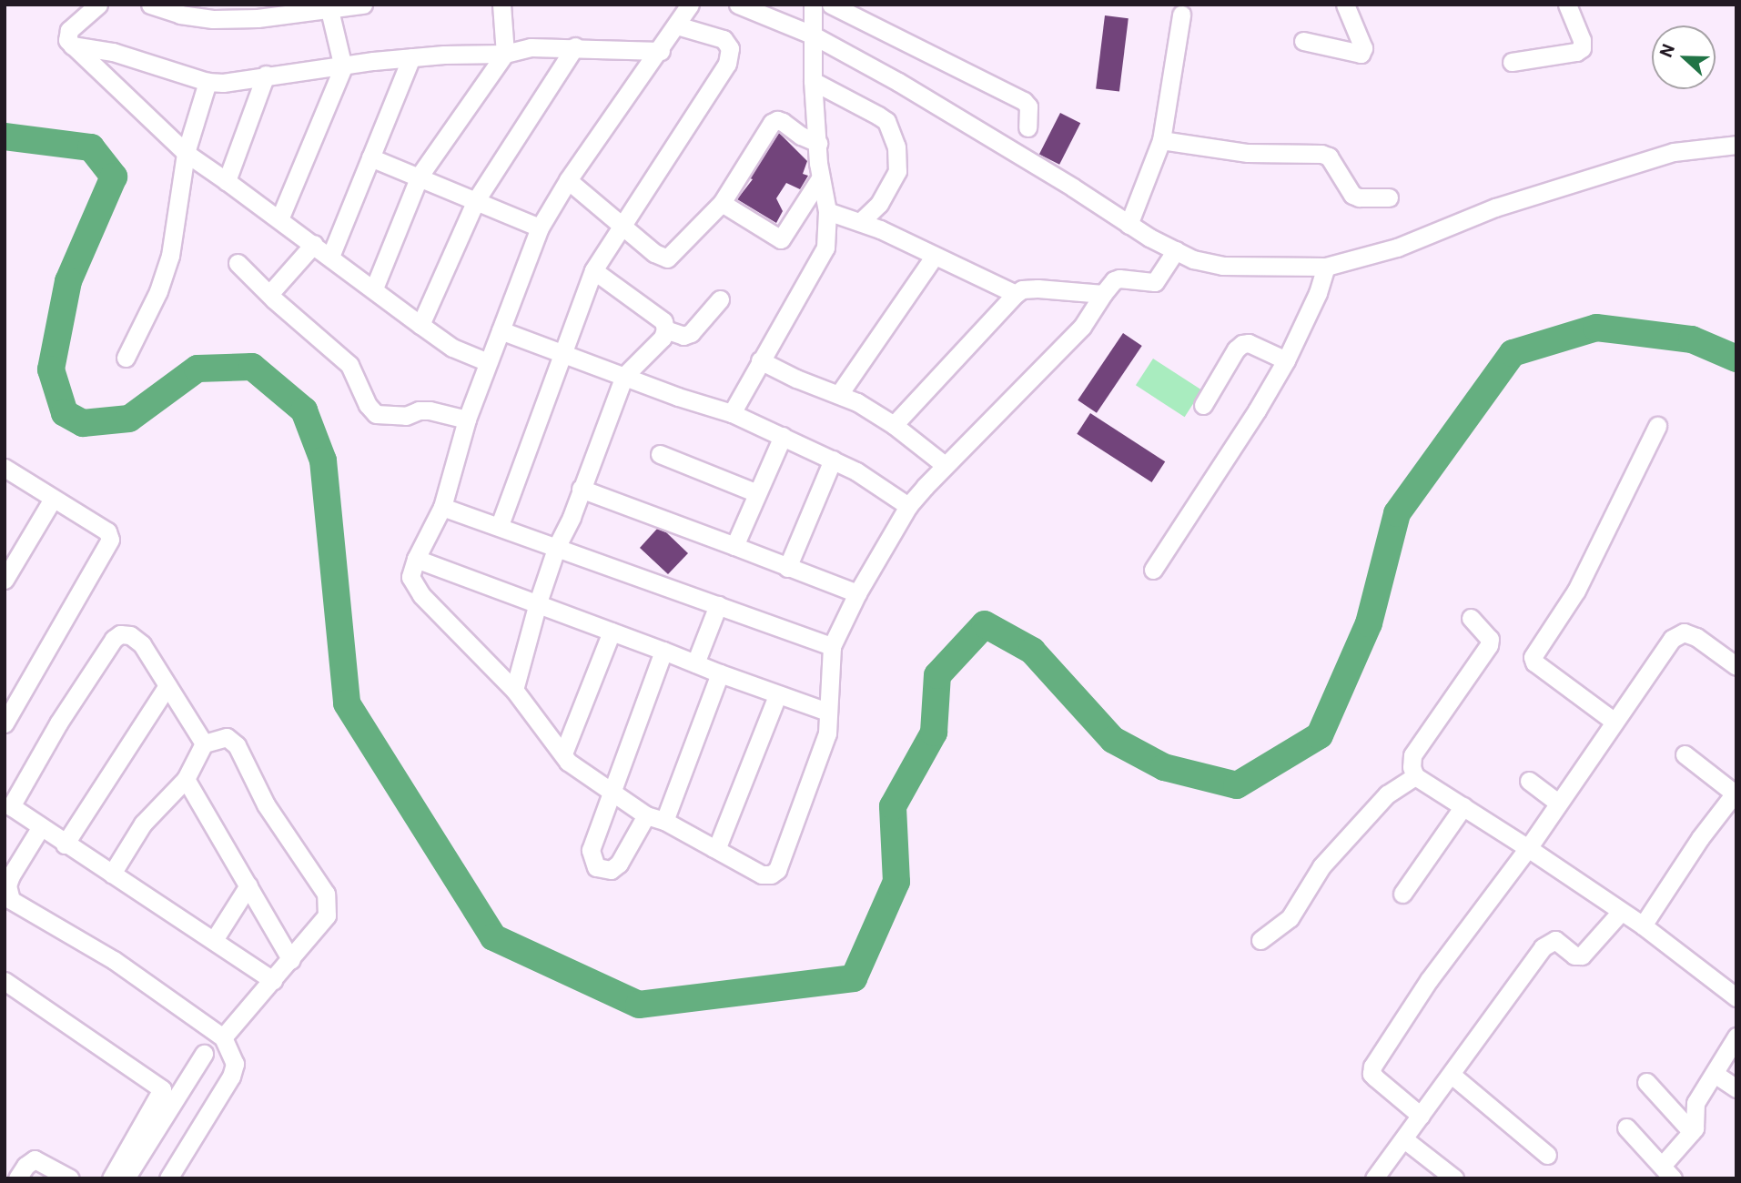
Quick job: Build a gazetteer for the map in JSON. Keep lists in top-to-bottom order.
{
  "north": "left"
}
